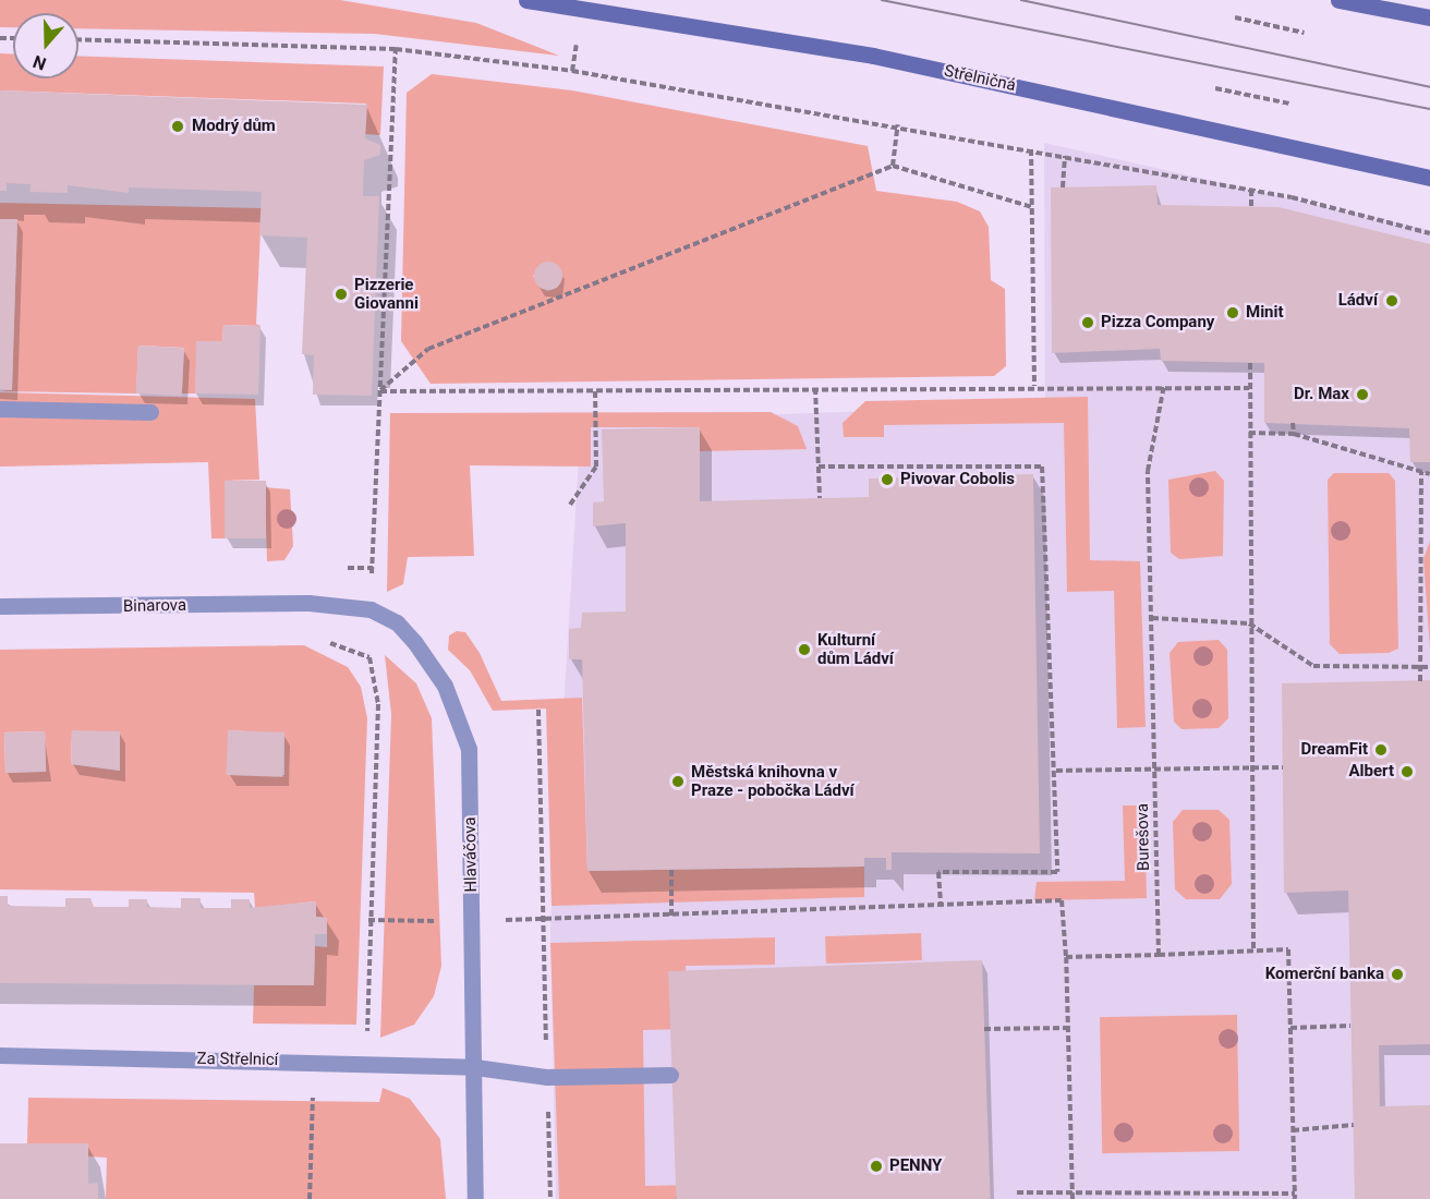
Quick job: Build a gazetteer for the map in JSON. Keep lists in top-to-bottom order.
{
  "streets": {
    "main road": ["Střelničná"],
    "street": ["Binarova", "Hlaváčova", "Za Střelnicí"],
    "path": ["Burešova"]
  },
  "crossings": [
    ["Binarova", "Hlaváčova"],
    ["Hlaváčova", "Za Střelnicí"]
  ],
  "places": [
    "Modrý dům",
    "Pizzerie Giovanni",
    "Ládví",
    "Minit",
    "Pizza Company",
    "Dr. Max",
    "Pivovar Cobolis",
    "Kulturní dům Ládví",
    "DreamFit",
    "Albert",
    "Městská knihovna v Praze - pobočka Ládví",
    "Komerční banka",
    "PENNY"
  ],
  "north": "bottom"
}
